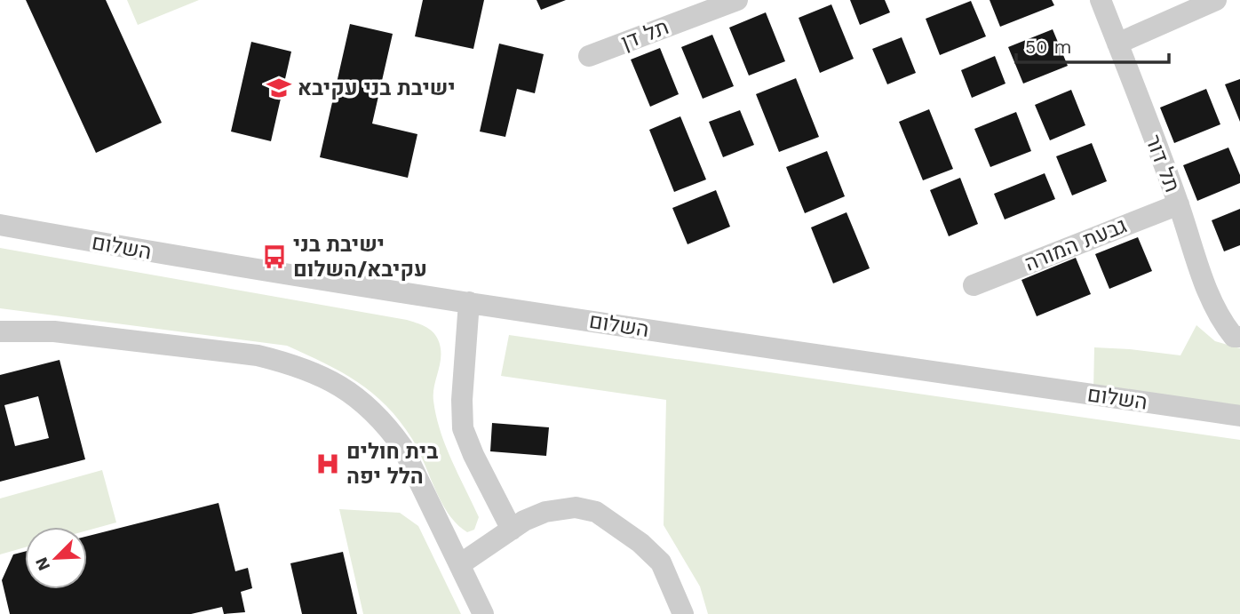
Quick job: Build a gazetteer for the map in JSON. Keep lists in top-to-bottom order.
{
  "streets": {
    "street": [
      "תל דן",
      "תל דור",
      "גבעת המורה",
      "השלום"
    ]
  },
  "crossings": [
    ["תל דור", "גבעת המורה"]
  ],
  "places": {
    "school or university": ["ישיבת בני עקיבא"],
    "bus stop": ["ישיבת בני עקיבא/השלום"],
    "hospital": ["בית חולים הלל יפה"]
  },
  "scale_bar": "50 m",
  "north": "bottom left"
}
